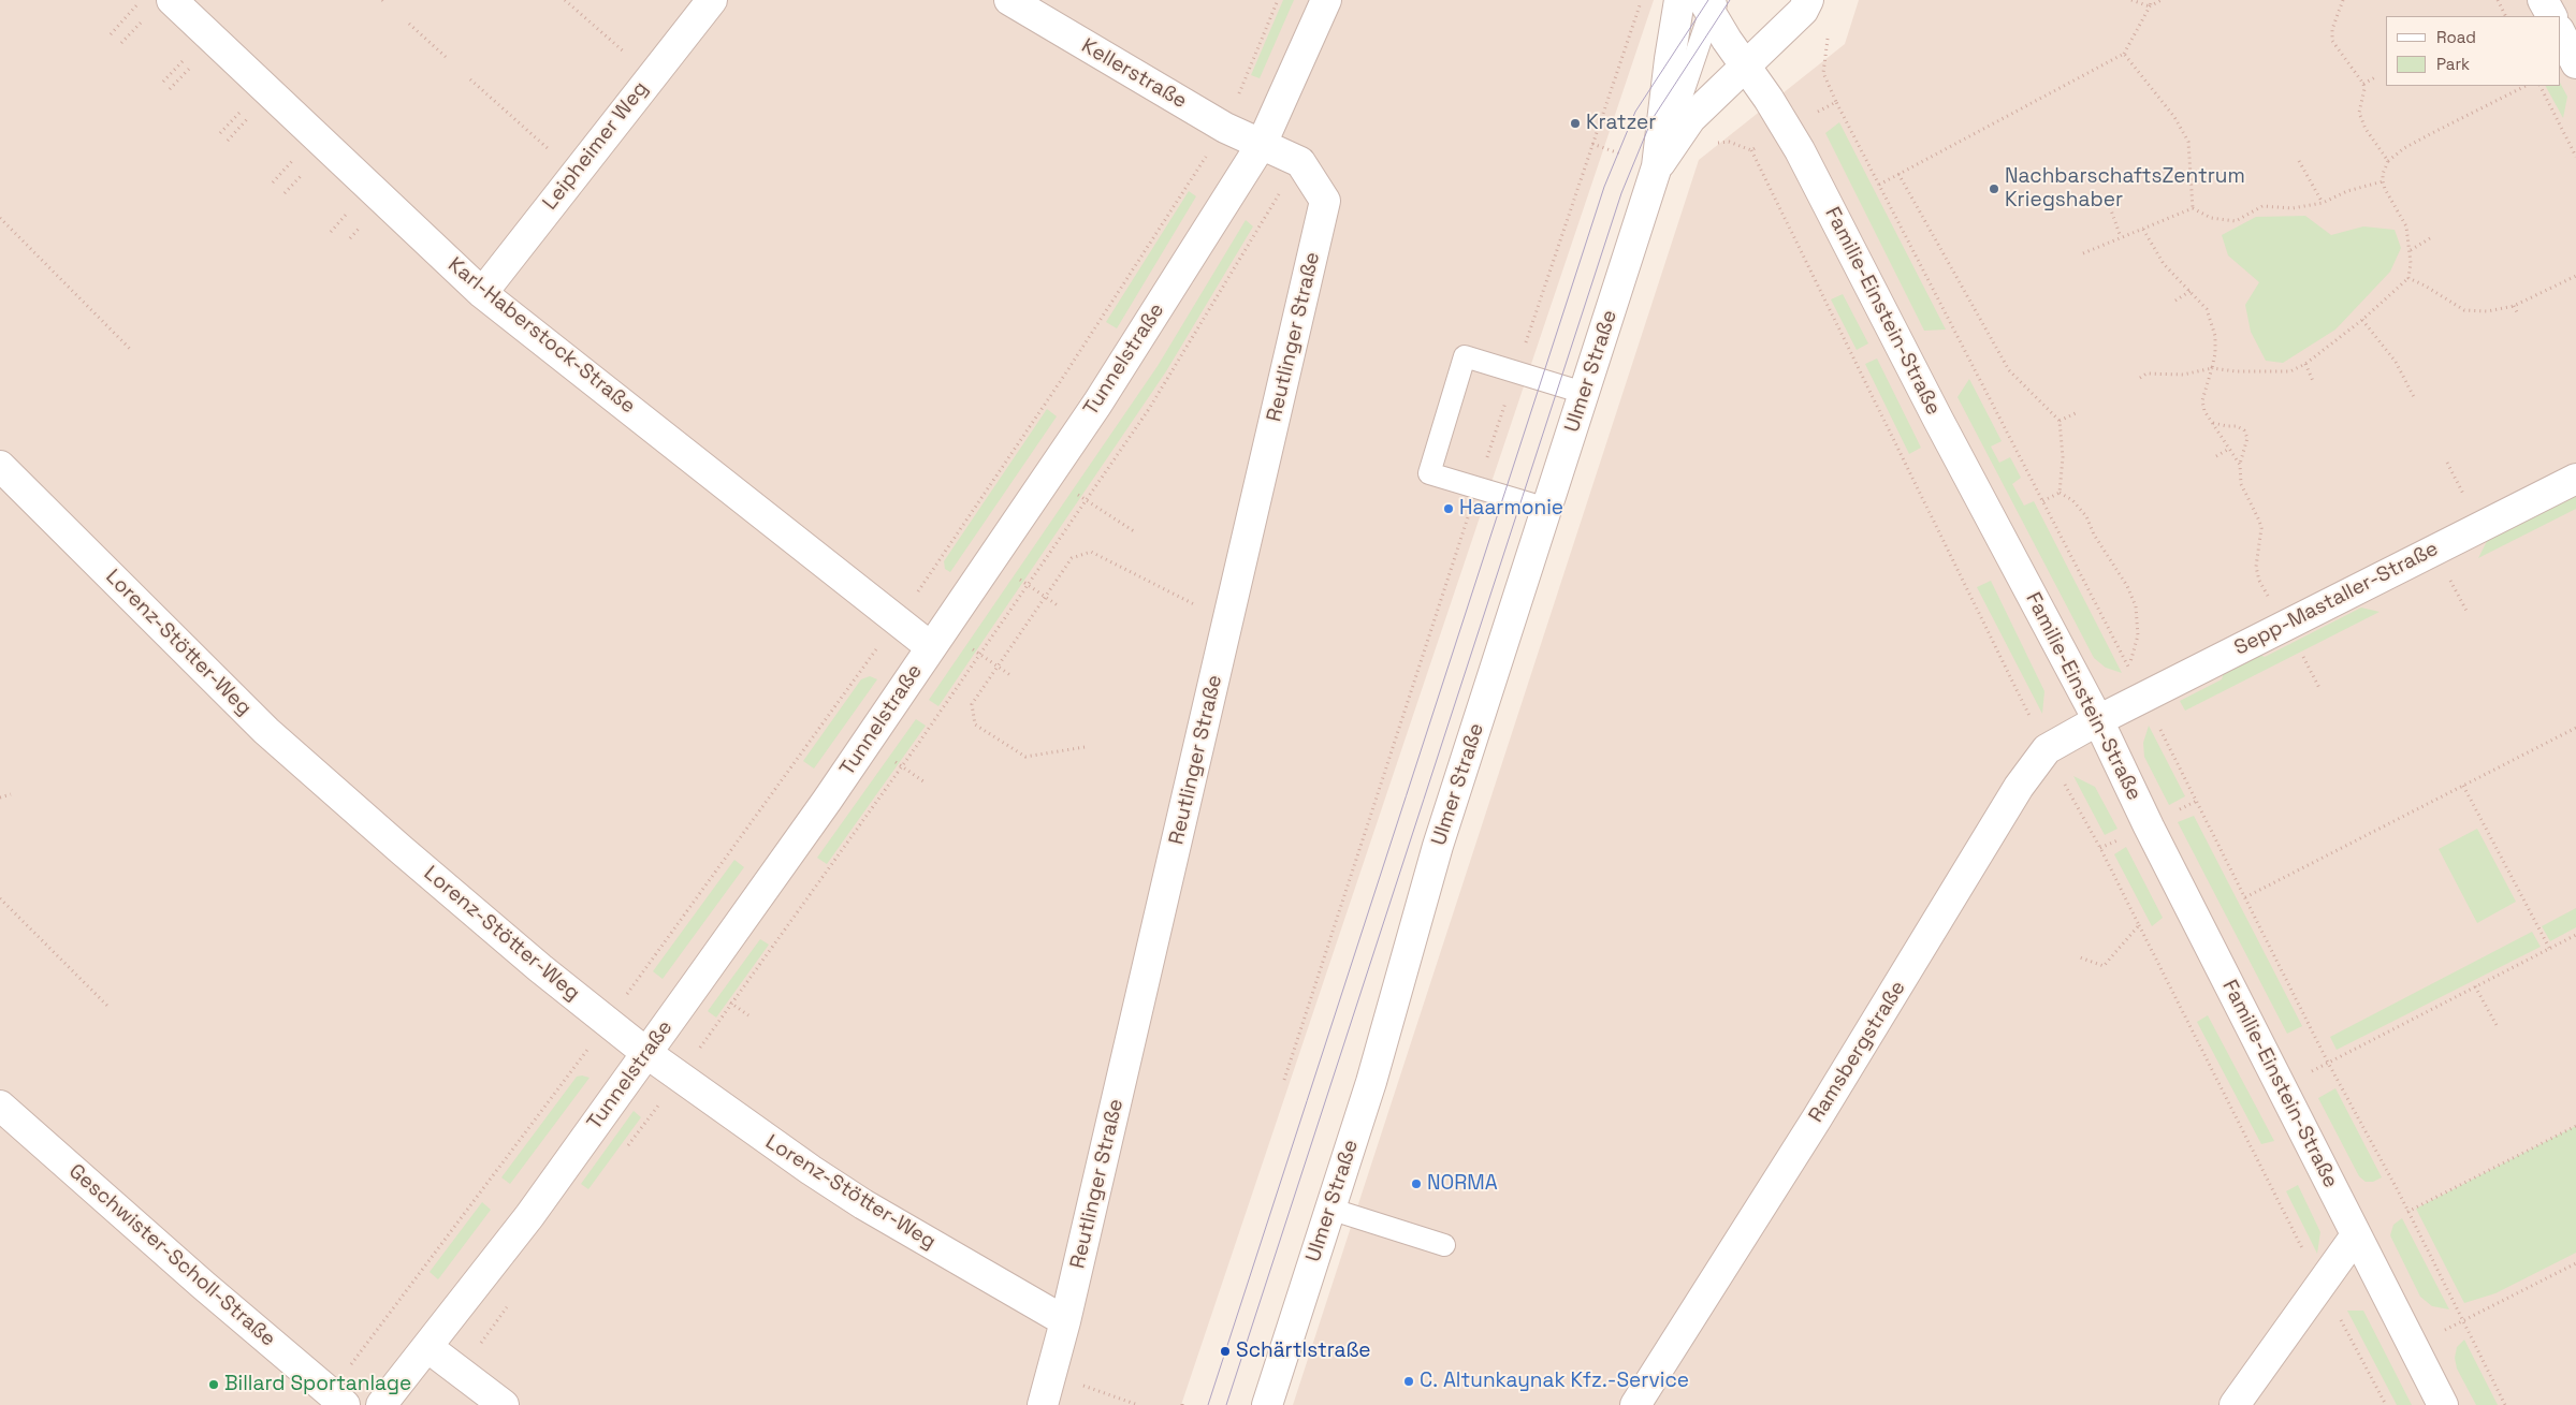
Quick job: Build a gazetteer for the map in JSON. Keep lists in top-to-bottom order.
{
  "streets": {
    "street": [
      "Kellerstraße",
      "Leipheimer Weg",
      "Familie-Einstein-Straße",
      "Karl-Haberstock-Straße",
      "Reutlinger Straße",
      "Tunnelstraße",
      "Ulmer Straße",
      "Sepp-Mastaller-Straße",
      "Lorenz-Stötter-Weg",
      "Ramsbergstraße",
      "Geschwister-Scholl-Straße"
    ]
  },
  "crossings": [
    ["Kellerstraße", "Reutlinger Straße"],
    ["Kellerstraße", "Tunnelstraße"],
    ["Leipheimer Weg", "Karl-Haberstock-Straße"],
    ["Familie-Einstein-Straße", "Ulmer Straße"],
    ["Familie-Einstein-Straße", "Sepp-Mastaller-Straße"],
    ["Familie-Einstein-Straße", "Ramsbergstraße"],
    ["Karl-Haberstock-Straße", "Tunnelstraße"],
    ["Reutlinger Straße", "Tunnelstraße"],
    ["Reutlinger Straße", "Lorenz-Stötter-Weg"],
    ["Tunnelstraße", "Lorenz-Stötter-Weg"],
    ["Sepp-Mastaller-Straße", "Ramsbergstraße"]
  ],
  "places": [
    "Kratzer",
    "NachbarschaftsZentrum Kriegshaber",
    "Haarmonie",
    "NORMA",
    "Schärtlstraße",
    "C. Altunkaynak Kfz.-Service",
    "Billard Sportanlage"
  ],
  "legend": ["Road", "Park"]
}
